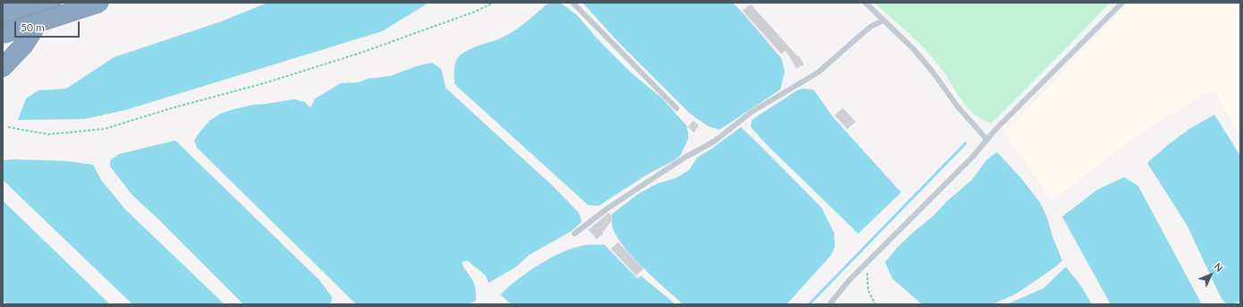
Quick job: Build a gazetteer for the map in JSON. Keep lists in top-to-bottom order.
{
  "scale_bar": "50 m",
  "north": "top right"
}
